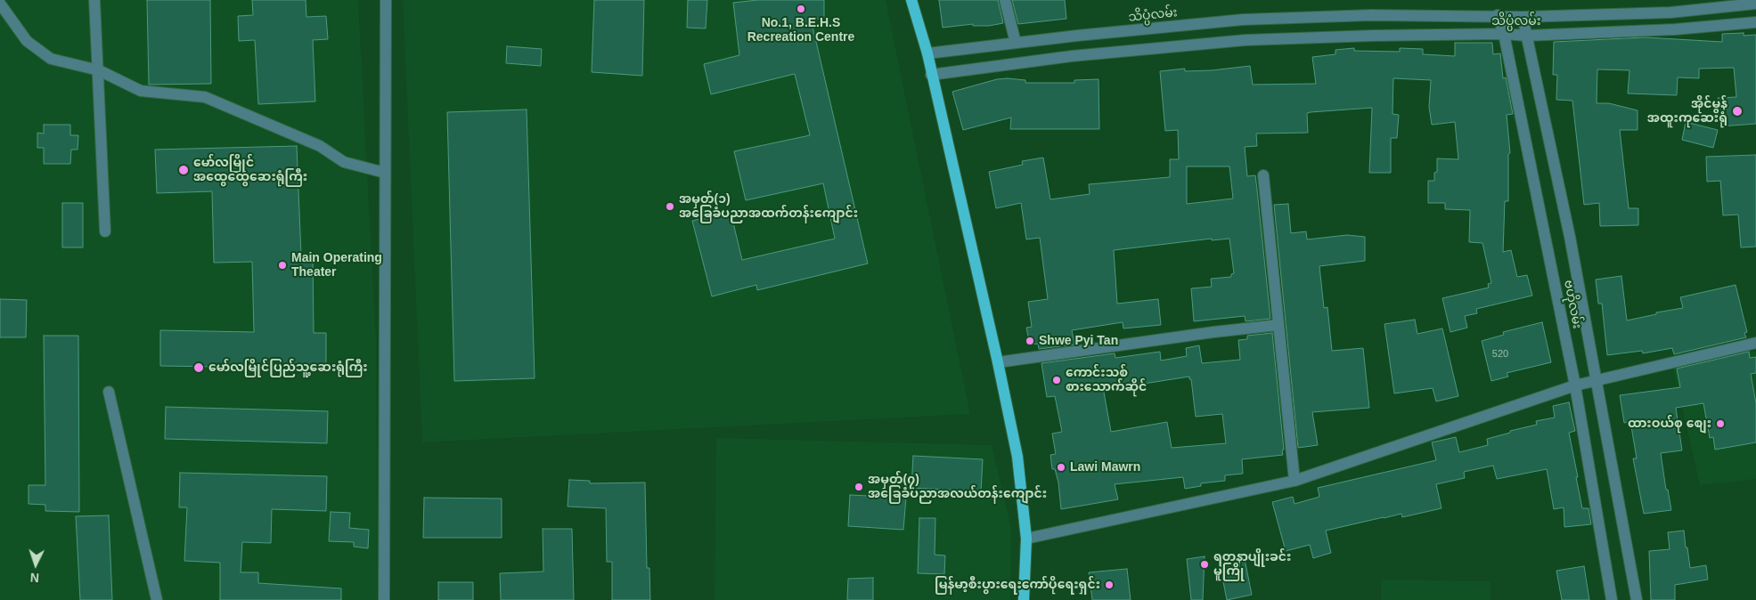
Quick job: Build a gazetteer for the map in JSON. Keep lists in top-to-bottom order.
{
  "streets": {
    "street": ["သိပ္ပံလမ်း", "ဗဟိုလမ်း"]
  },
  "crossings": [
    ["သိပ္ပံလမ်း", "ဗဟိုလမ်း"]
  ],
  "places": [
    "No.1, B.E.H.S Recreation Centre",
    "အိုင်မွန် အထူးကုဆေးရုံ",
    "မော်လမြိုင် အထွေထွေဆေးရုံကြီး",
    "အမှတ်(၁) အခြေခံပညာအထက်တန်းကျောင်း",
    "Main Operating Theater",
    "Shwe Pyi Tan",
    "မော်လမြိုင်ပြည်သူ့ဆေးရုံကြီး",
    "ကောင်းသစ် စားသောက်ဆိုင်",
    "ထားဝယ်စု စျေး",
    "Lawi Mawrn",
    "အမှတ်(၇) အခြေခံပညာအလယ်တန်းကျောင်း",
    "ရတနာပျိုးခင်း မူကြို",
    "မြန်မာ့စီးပွားရေးကော်ပိုရေးရှင်း"
  ],
  "house_numbers": ["520"],
  "north": "bottom"
}
